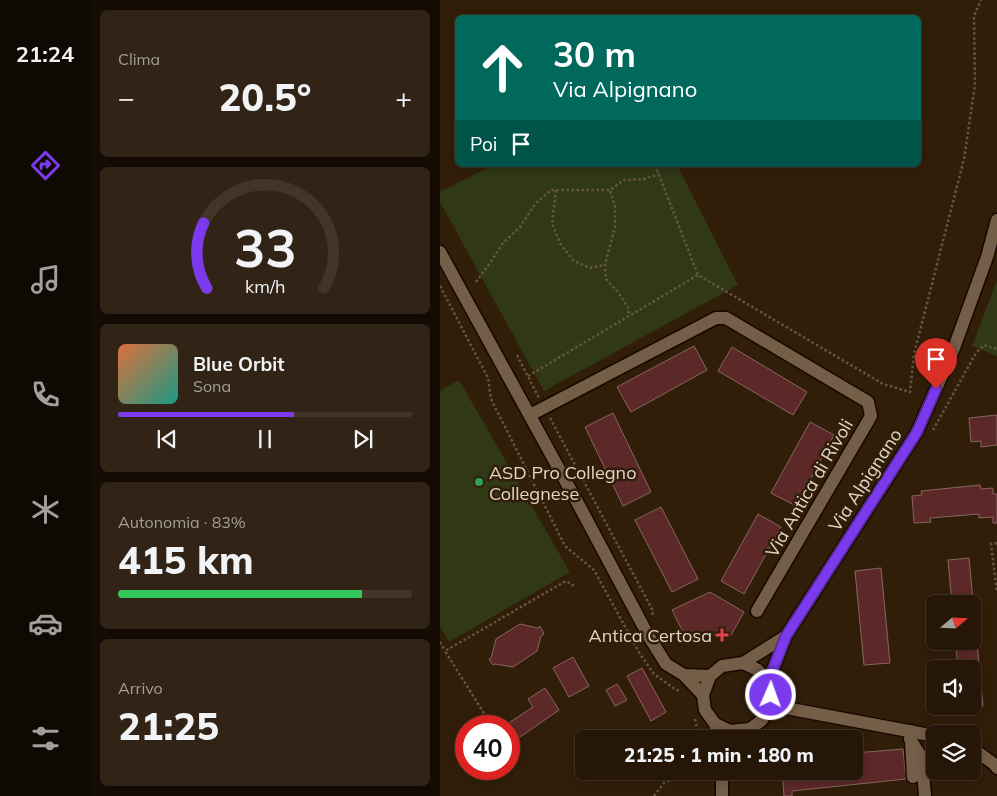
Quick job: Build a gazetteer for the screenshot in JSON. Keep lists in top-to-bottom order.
{
  "streets": {
    "street": ["Via Alpignano", "Via Antica di Rivoli"]
  },
  "places": {
    "other": ["ASD Pro Collegno Collegnese"],
    "health": ["Antica Certosa"]
  },
  "north": "right",
  "page": {
    "tabs": "21:24",
    "tile": [
      "Clima",
      ["Autonomia · 83%", "415 km"],
      ["Arrivo", "21:25"]
    ],
    "turn": ["30 m", "Via Alpignano"],
    "heat": ["−", "20.5°", "+"],
    "then": "Poi",
    "song": ["Blue Orbit", "Sona"],
    "limit": "40",
    "trip": "21:25 · 1 min · 180 m",
    "gauge": ["33", "km/h"]
  }
}
